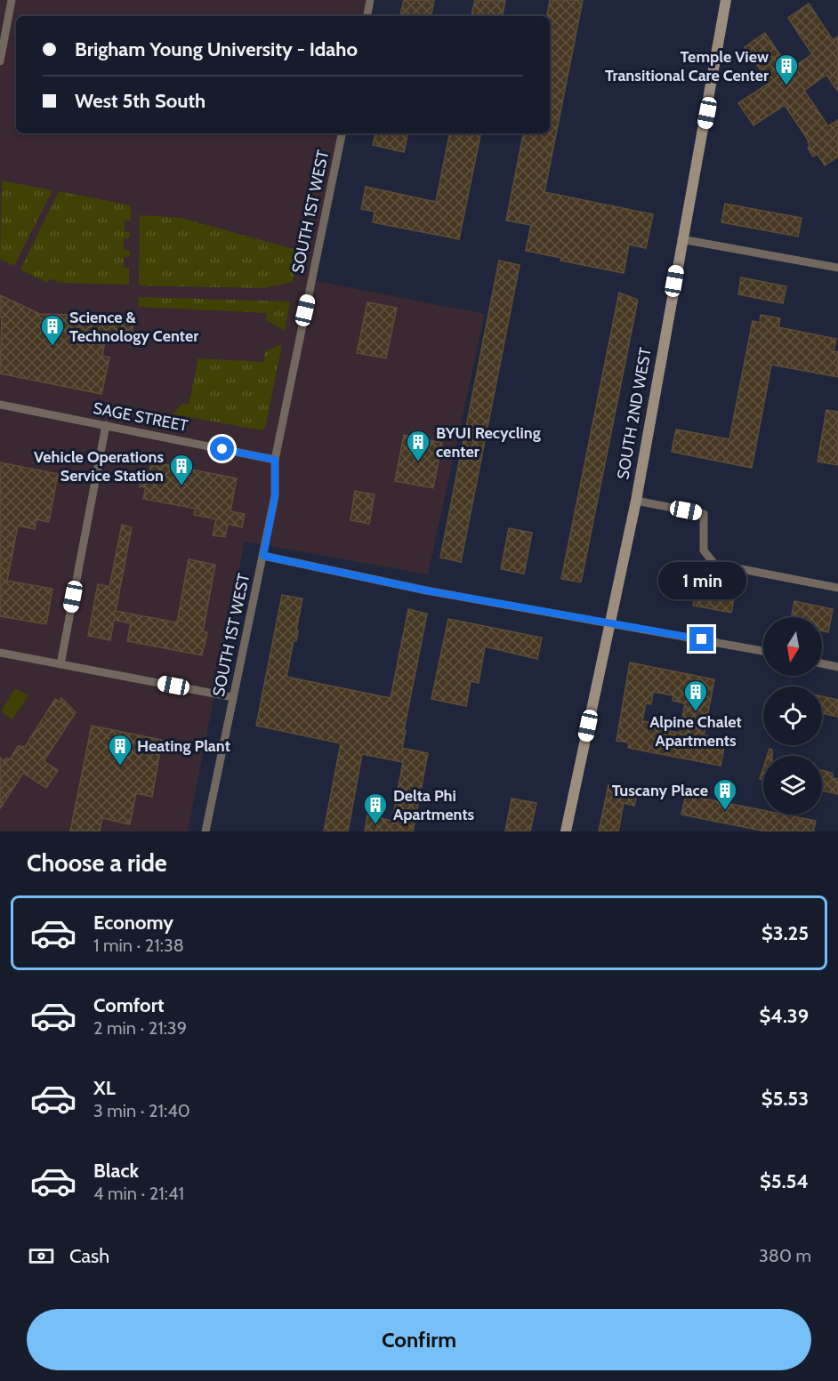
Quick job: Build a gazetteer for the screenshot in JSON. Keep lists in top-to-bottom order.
{
  "streets": {
    "main road": ["SOUTH 2ND WEST"],
    "street": ["SOUTH 1ST WEST", "SAGE STREET"]
  },
  "crossings": [
    ["SOUTH 1ST WEST", "SAGE STREET"]
  ],
  "places": {
    "building": [
      "Temple View Transitional Care Center",
      "Science & Technology Center",
      "BYUI Recycling center",
      "Vehicle Operations Service Station",
      "Alpine Chalet Apartments",
      "Heating Plant",
      "Tuscany Place",
      "Delta Phi Apartments"
    ]
  },
  "north": "bottom",
  "page": {
    "banner": ["Brigham Young University - Idaho", "West 5th South"],
    "bubble": "1 min",
    "heading": "Choose a ride",
    "list": [
      {
        "name": "Economy",
        "note": "1 min · 21:38",
        "value": "$3.25"
      },
      {
        "name": "Comfort",
        "note": "2 min · 21:39",
        "value": "$4.39"
      },
      {
        "name": "XL",
        "note": "3 min · 21:40",
        "value": "$5.53"
      },
      {
        "name": "Black",
        "note": "4 min · 21:41",
        "value": "$5.54"
      }
    ],
    "pay": ["Cash", "380 m"],
    "buttons": "Confirm"
  }
}
